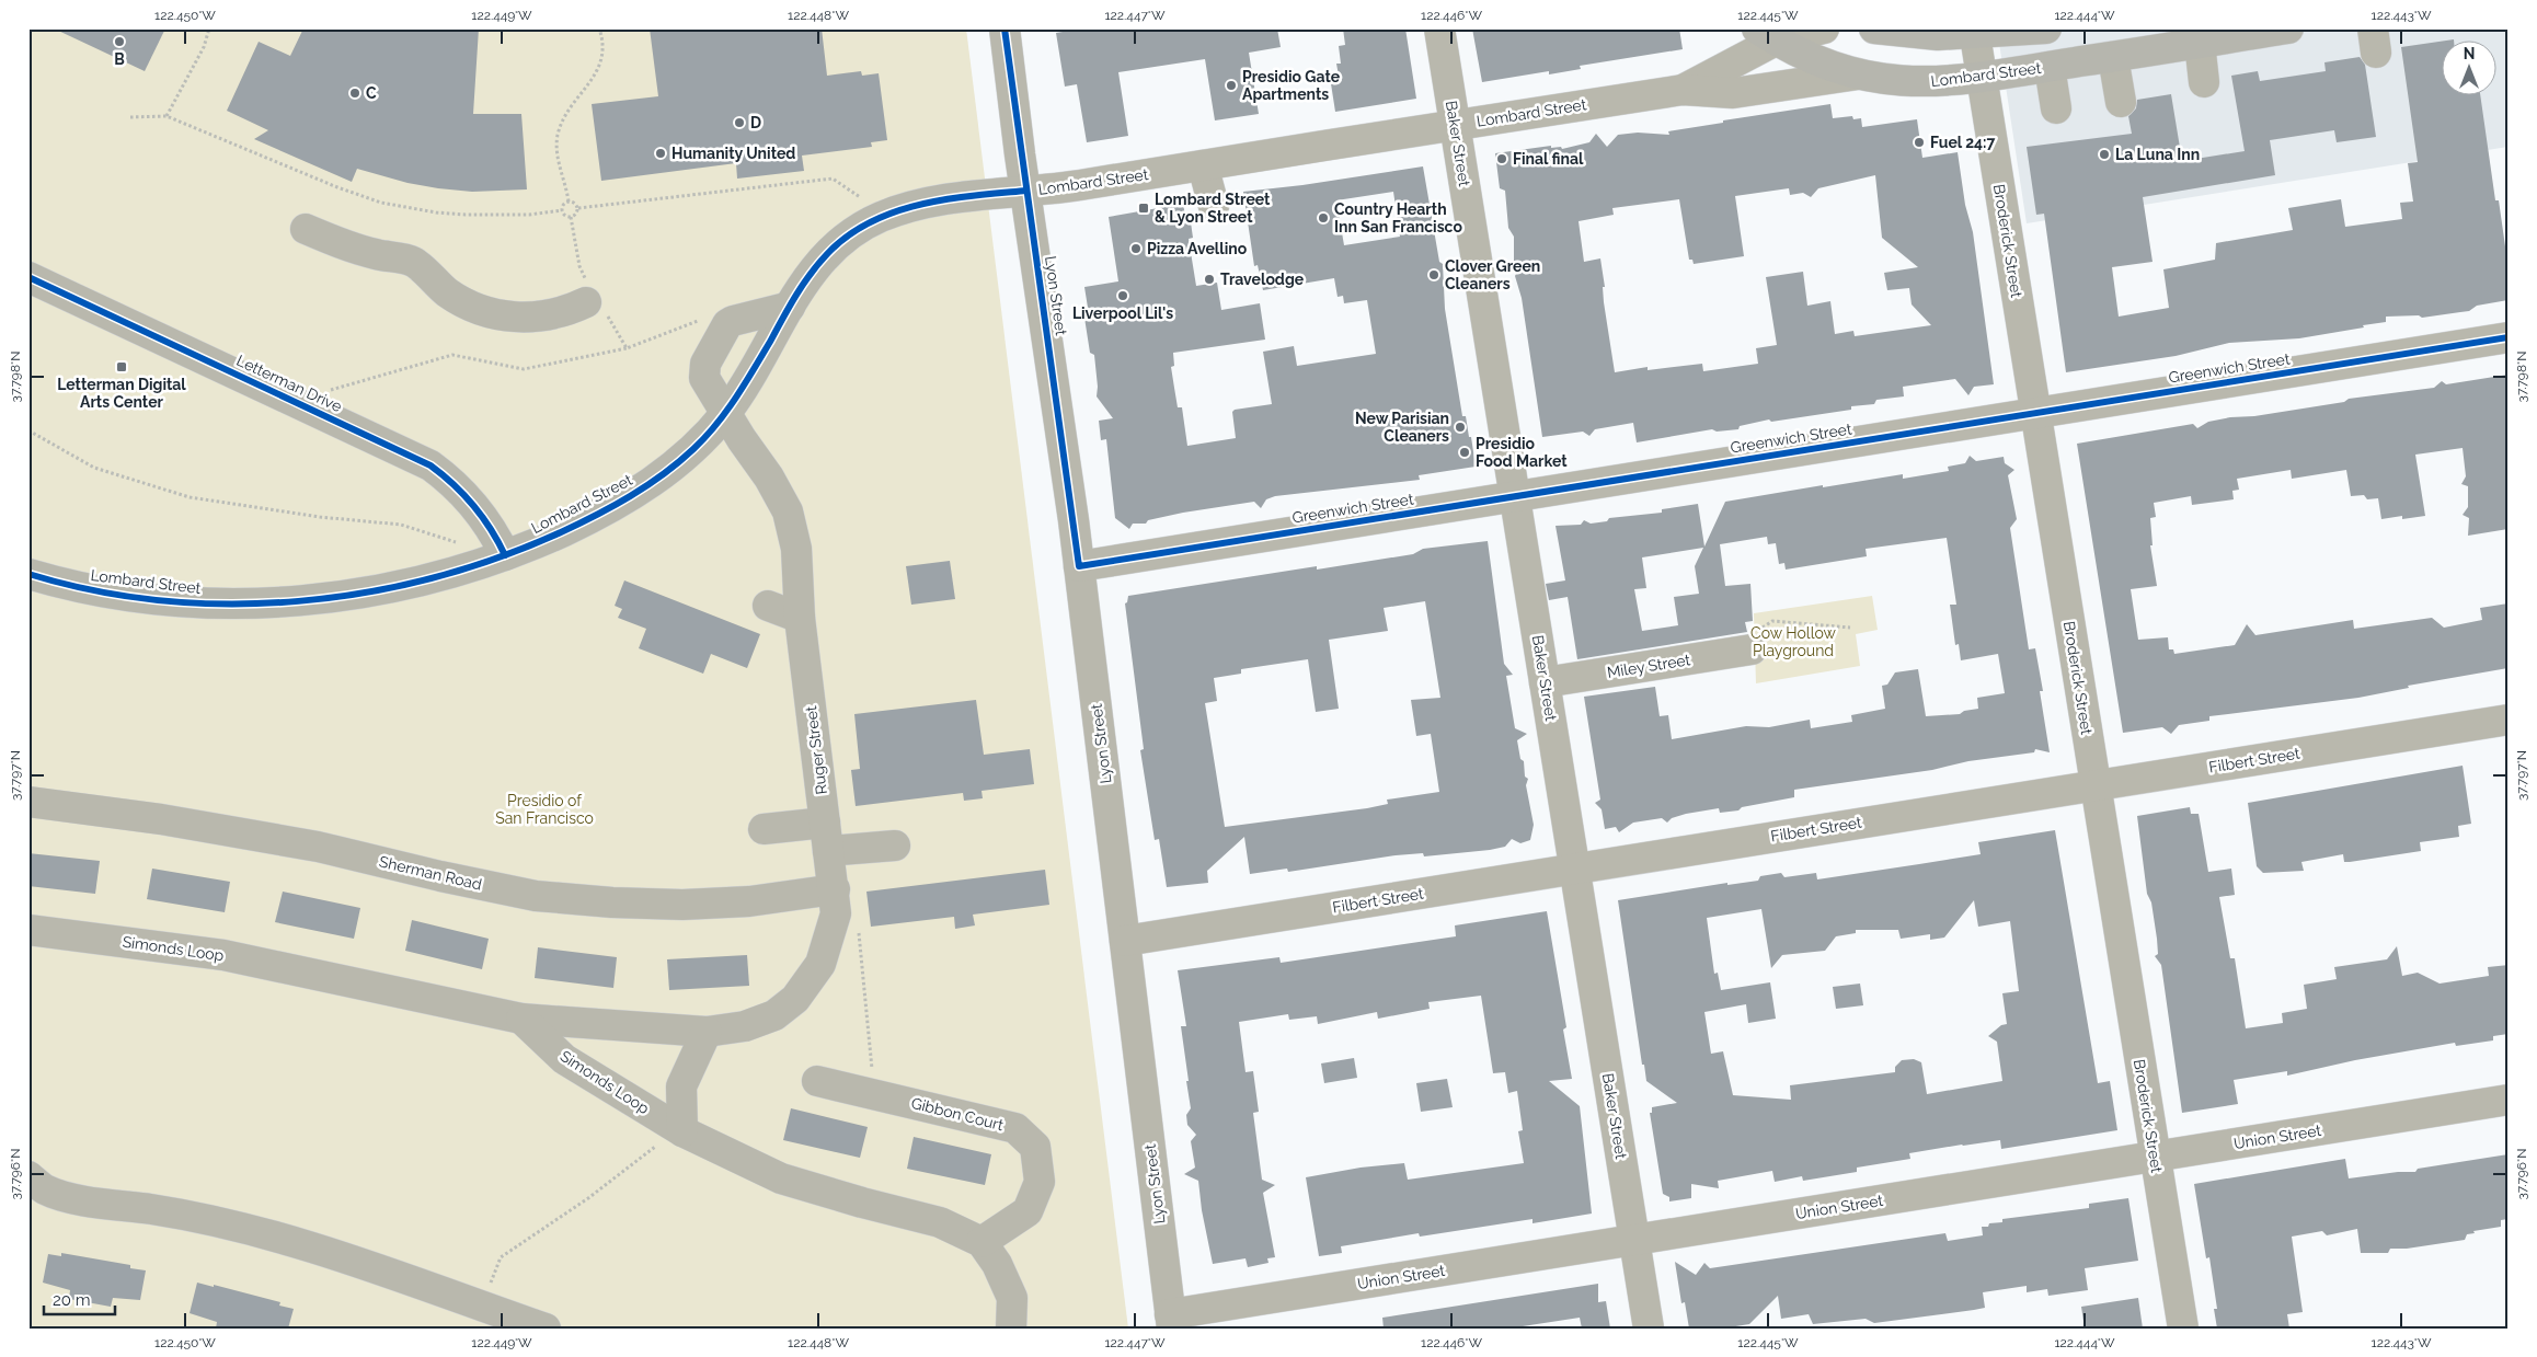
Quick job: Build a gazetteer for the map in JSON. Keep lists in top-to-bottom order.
{
  "streets": {
    "highway": ["Lombard Street"],
    "street": [
      "Baker Street",
      "Broderick Street",
      "Lyon Street",
      "Greenwich Street",
      "Letterman Drive",
      "Miley Street",
      "Ruger Street",
      "Filbert Street",
      "Sherman Road",
      "Simonds Loop",
      "Gibbon Court",
      "Union Street"
    ]
  },
  "crossings": [
    ["Lombard Street", "Baker Street"],
    ["Lombard Street", "Broderick Street"],
    ["Lombard Street", "Lyon Street"],
    ["Lombard Street", "Letterman Drive"],
    ["Lombard Street", "Ruger Street"],
    ["Baker Street", "Greenwich Street"],
    ["Baker Street", "Miley Street"],
    ["Baker Street", "Filbert Street"],
    ["Baker Street", "Union Street"],
    ["Broderick Street", "Greenwich Street"],
    ["Broderick Street", "Filbert Street"],
    ["Broderick Street", "Union Street"],
    ["Lyon Street", "Greenwich Street"],
    ["Lyon Street", "Filbert Street"],
    ["Lyon Street", "Union Street"],
    ["Ruger Street", "Sherman Road"],
    ["Ruger Street", "Simonds Loop"],
    ["Simonds Loop", "Gibbon Court"]
  ],
  "parks": ["Cow Hollow Playground", "Presidio of San Francisco"],
  "places": {
    "other": [
      "B",
      "Presidio Gate Apartments",
      "C",
      "D",
      "Fuel 24:7",
      "Humanity United",
      "La Luna Inn",
      "Final final",
      "Country Hearth Inn San Francisco",
      "Pizza Avellino",
      "Clover Green Cleaners",
      "Travelodge",
      "Liverpool Lil's",
      "New Parisian Cleaners",
      "Presidio Food Market"
    ],
    "transit": ["Lombard Street & Lyon Street", "Letterman Digital Arts Center"]
  },
  "scale_bar": "20 m",
  "north": "top",
  "coordinates": [
    "122.450°W",
    "122.449°W",
    "122.448°W",
    "122.447°W",
    "122.446°W",
    "122.445°W",
    "122.444°W",
    "122.443°W",
    "37.798°N",
    "37.797°N",
    "37.796°N"
  ]
}
